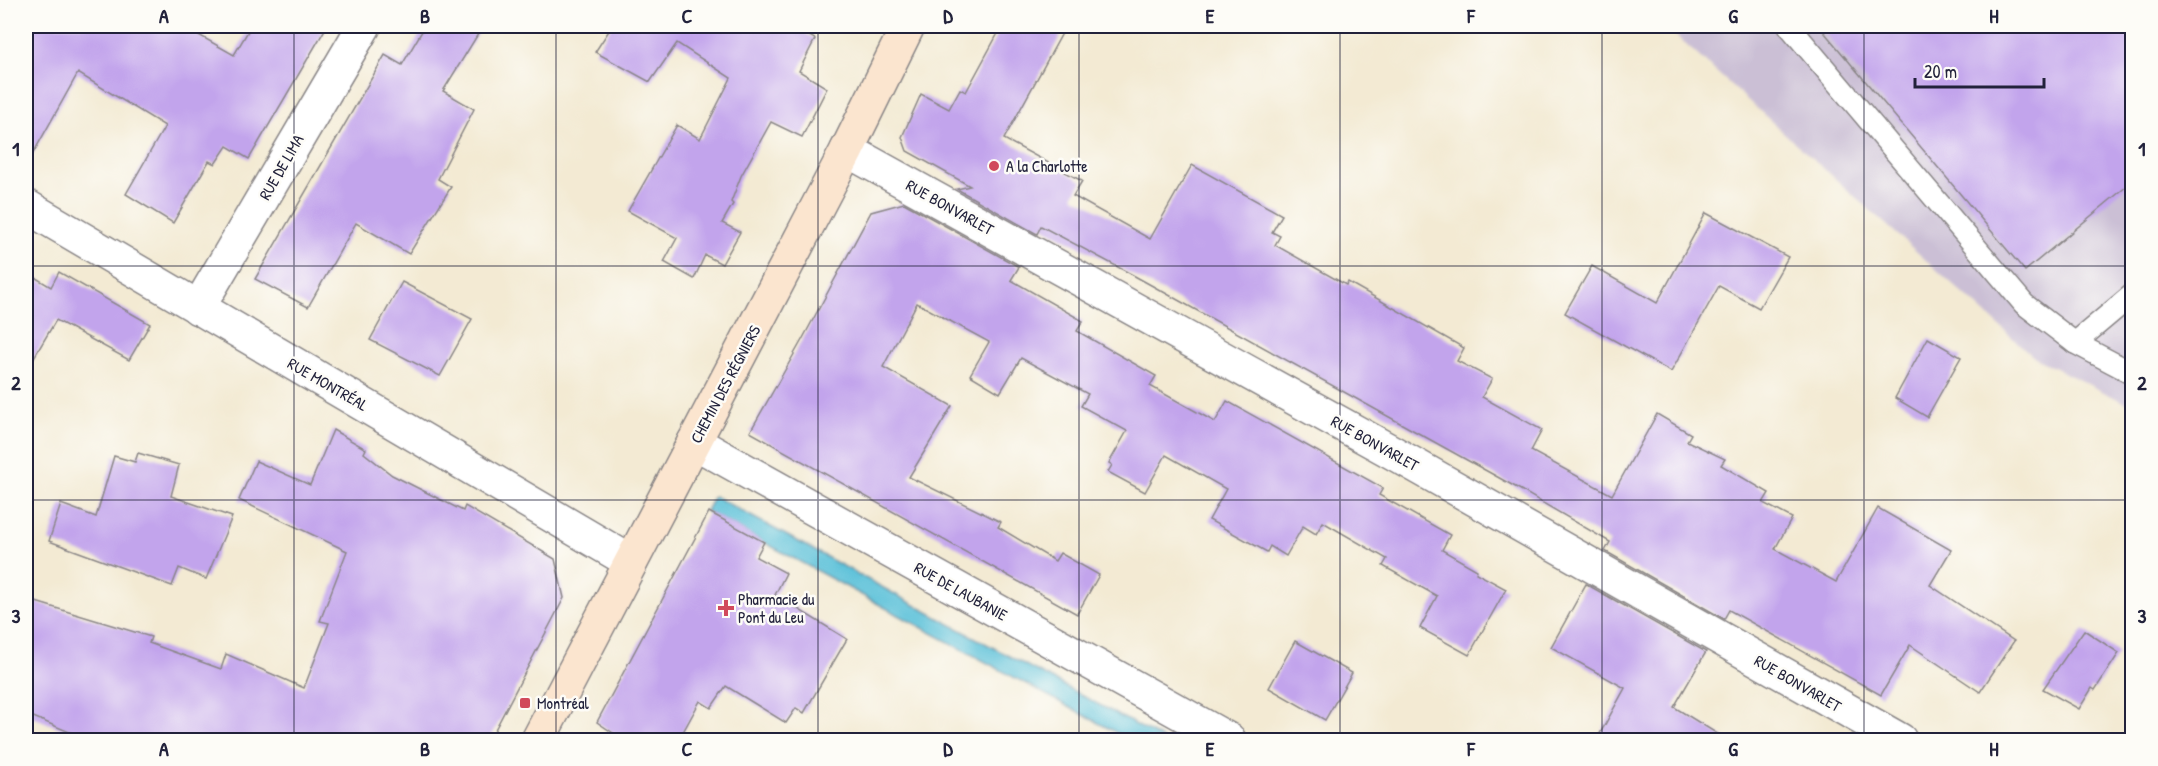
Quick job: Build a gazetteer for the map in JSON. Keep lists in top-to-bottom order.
{
  "streets": {
    "main road": ["CHEMIN DES RÉGNIERS"],
    "street": [
      "RUE DE LIMA",
      "RUE BONVARLET",
      "RUE MONTRÉAL",
      "RUE DE LAUBANIE"
    ]
  },
  "crossings": [
    ["RUE DE LIMA", "RUE MONTRÉAL"],
    ["RUE BONVARLET", "CHEMIN DES RÉGNIERS"],
    ["RUE MONTRÉAL", "CHEMIN DES RÉGNIERS"],
    ["CHEMIN DES RÉGNIERS", "RUE DE LAUBANIE"]
  ],
  "places": {
    "other": ["A la Charlotte"],
    "health": ["Pharmacie du Pont du Leu"],
    "transit": ["Montréal"]
  },
  "scale_bar": "20 m",
  "grid": {
    "columns": [
      "A",
      "B",
      "C",
      "D",
      "E",
      "F",
      "G",
      "H"
    ],
    "rows": ["1", "2", "3"]
  }
}
